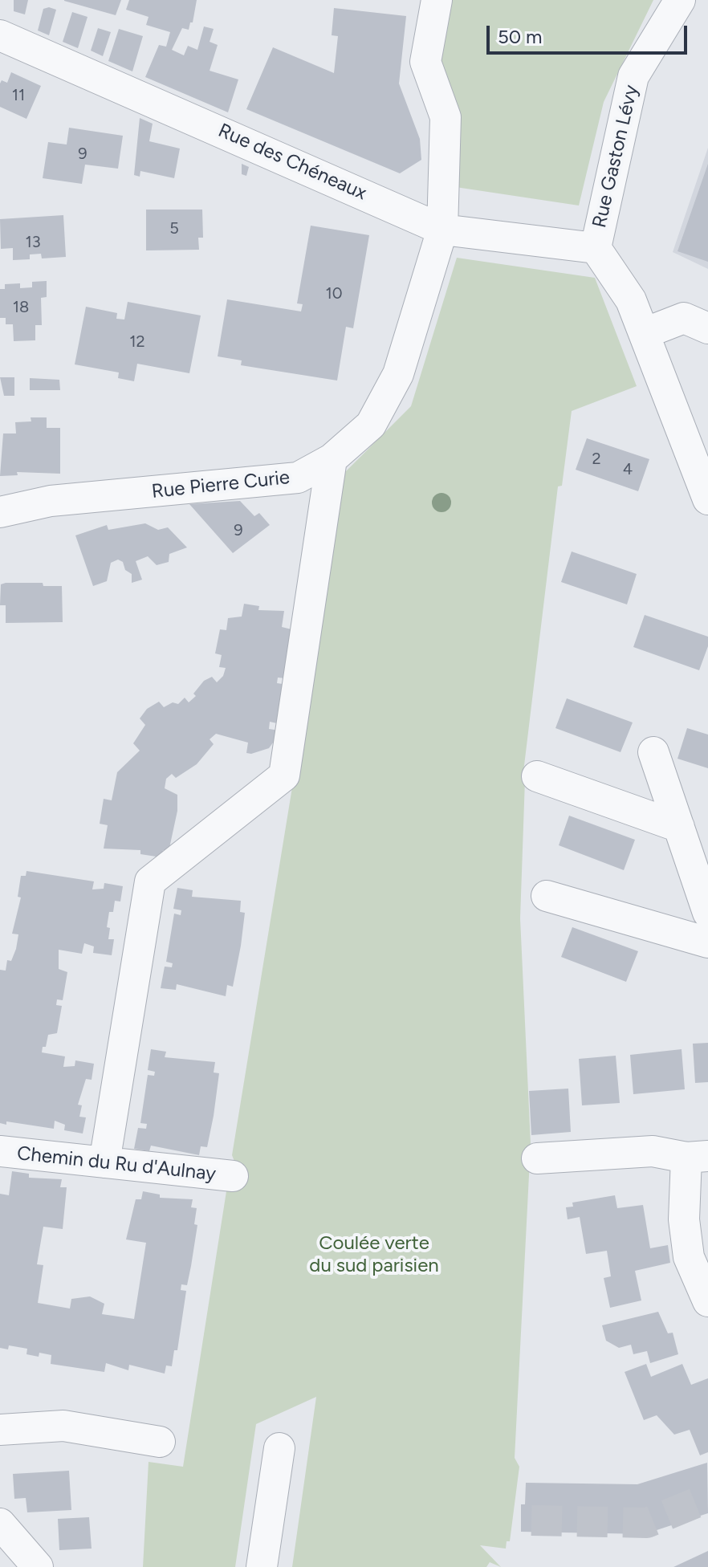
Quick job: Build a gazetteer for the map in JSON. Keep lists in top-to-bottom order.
{
  "streets": {
    "street": [
      "Rue Gaston Lévy",
      "Rue des Chéneaux",
      "Rue Pierre Curie",
      "Chemin du Ru d'Aulnay"
    ]
  },
  "crossings": [
    ["Rue Gaston Lévy", "Rue des Chéneaux"],
    ["Rue des Chéneaux", "Rue Pierre Curie"]
  ],
  "parks": ["Coulée verte du sud parisien"],
  "house_numbers": [
    "11",
    "9",
    "5",
    "13",
    "10",
    "18",
    "12",
    "2",
    "4",
    "9"
  ],
  "scale_bar": "50 m"
}
